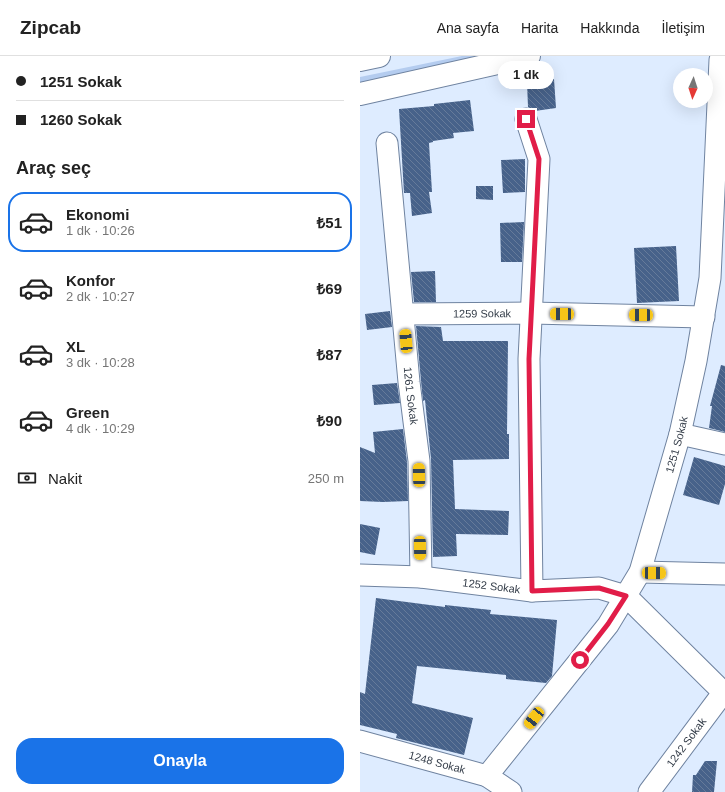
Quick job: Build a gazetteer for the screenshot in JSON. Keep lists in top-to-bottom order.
{
  "streets": {
    "street": [
      "1259 Sokak",
      "1261 Sokak",
      "1251 Sokak",
      "1252 Sokak",
      "1242 Sokak",
      "1248 Sokak"
    ]
  },
  "crossings": [
    ["1259 Sokak", "1261 Sokak"],
    ["1259 Sokak", "1251 Sokak"],
    ["1261 Sokak", "1252 Sokak"],
    ["1251 Sokak", "1252 Sokak"],
    ["1251 Sokak", "1248 Sokak"],
    ["1252 Sokak", "1242 Sokak"]
  ],
  "north": "bottom",
  "page": {
    "header": "Zipcab",
    "nav": [
      "Ana sayfa",
      "Harita",
      "Hakkında",
      "İletişim"
    ],
    "banner": ["1251 Sokak", "1260 Sokak"],
    "bubble": "1 dk",
    "heading": "Araç seç",
    "list": [
      {
        "name": "Ekonomi",
        "note": "1 dk · 10:26",
        "value": "₺51"
      },
      {
        "name": "Konfor",
        "note": "2 dk · 10:27",
        "value": "₺69"
      },
      {
        "name": "XL",
        "note": "3 dk · 10:28",
        "value": "₺87"
      },
      {
        "name": "Green",
        "note": "4 dk · 10:29",
        "value": "₺90"
      }
    ],
    "pay": ["Nakit", "250 m"],
    "buttons": "Onayla"
  }
}
